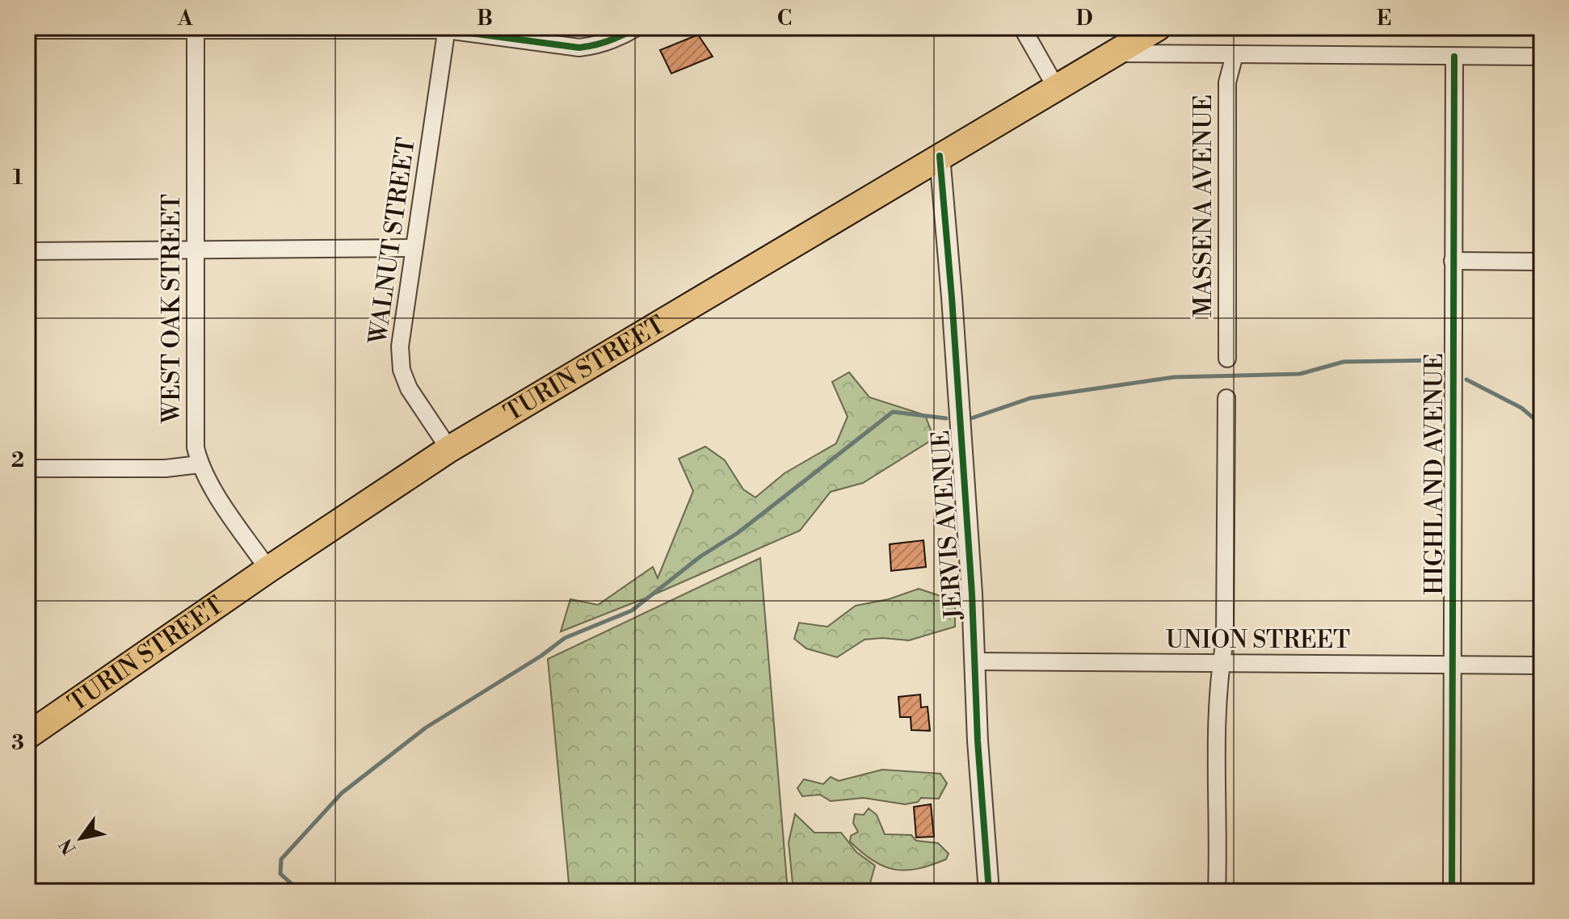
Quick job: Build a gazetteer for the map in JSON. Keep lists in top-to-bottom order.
{
  "streets": {
    "main road": ["TURIN STREET"],
    "street": [
      "MASSENA AVENUE",
      "WALNUT STREET",
      "WEST OAK STREET",
      "HIGHLAND AVENUE",
      "JERVIS AVENUE",
      "UNION STREET"
    ]
  },
  "crossings": [
    ["WALNUT STREET", "TURIN STREET"],
    ["WEST OAK STREET", "TURIN STREET"],
    ["TURIN STREET", "JERVIS AVENUE"],
    ["HIGHLAND AVENUE", "UNION STREET"],
    ["JERVIS AVENUE", "UNION STREET"]
  ],
  "north": "bottom left",
  "grid": {
    "columns": [
      "A",
      "B",
      "C",
      "D",
      "E"
    ],
    "rows": ["1", "2", "3"]
  }
}
